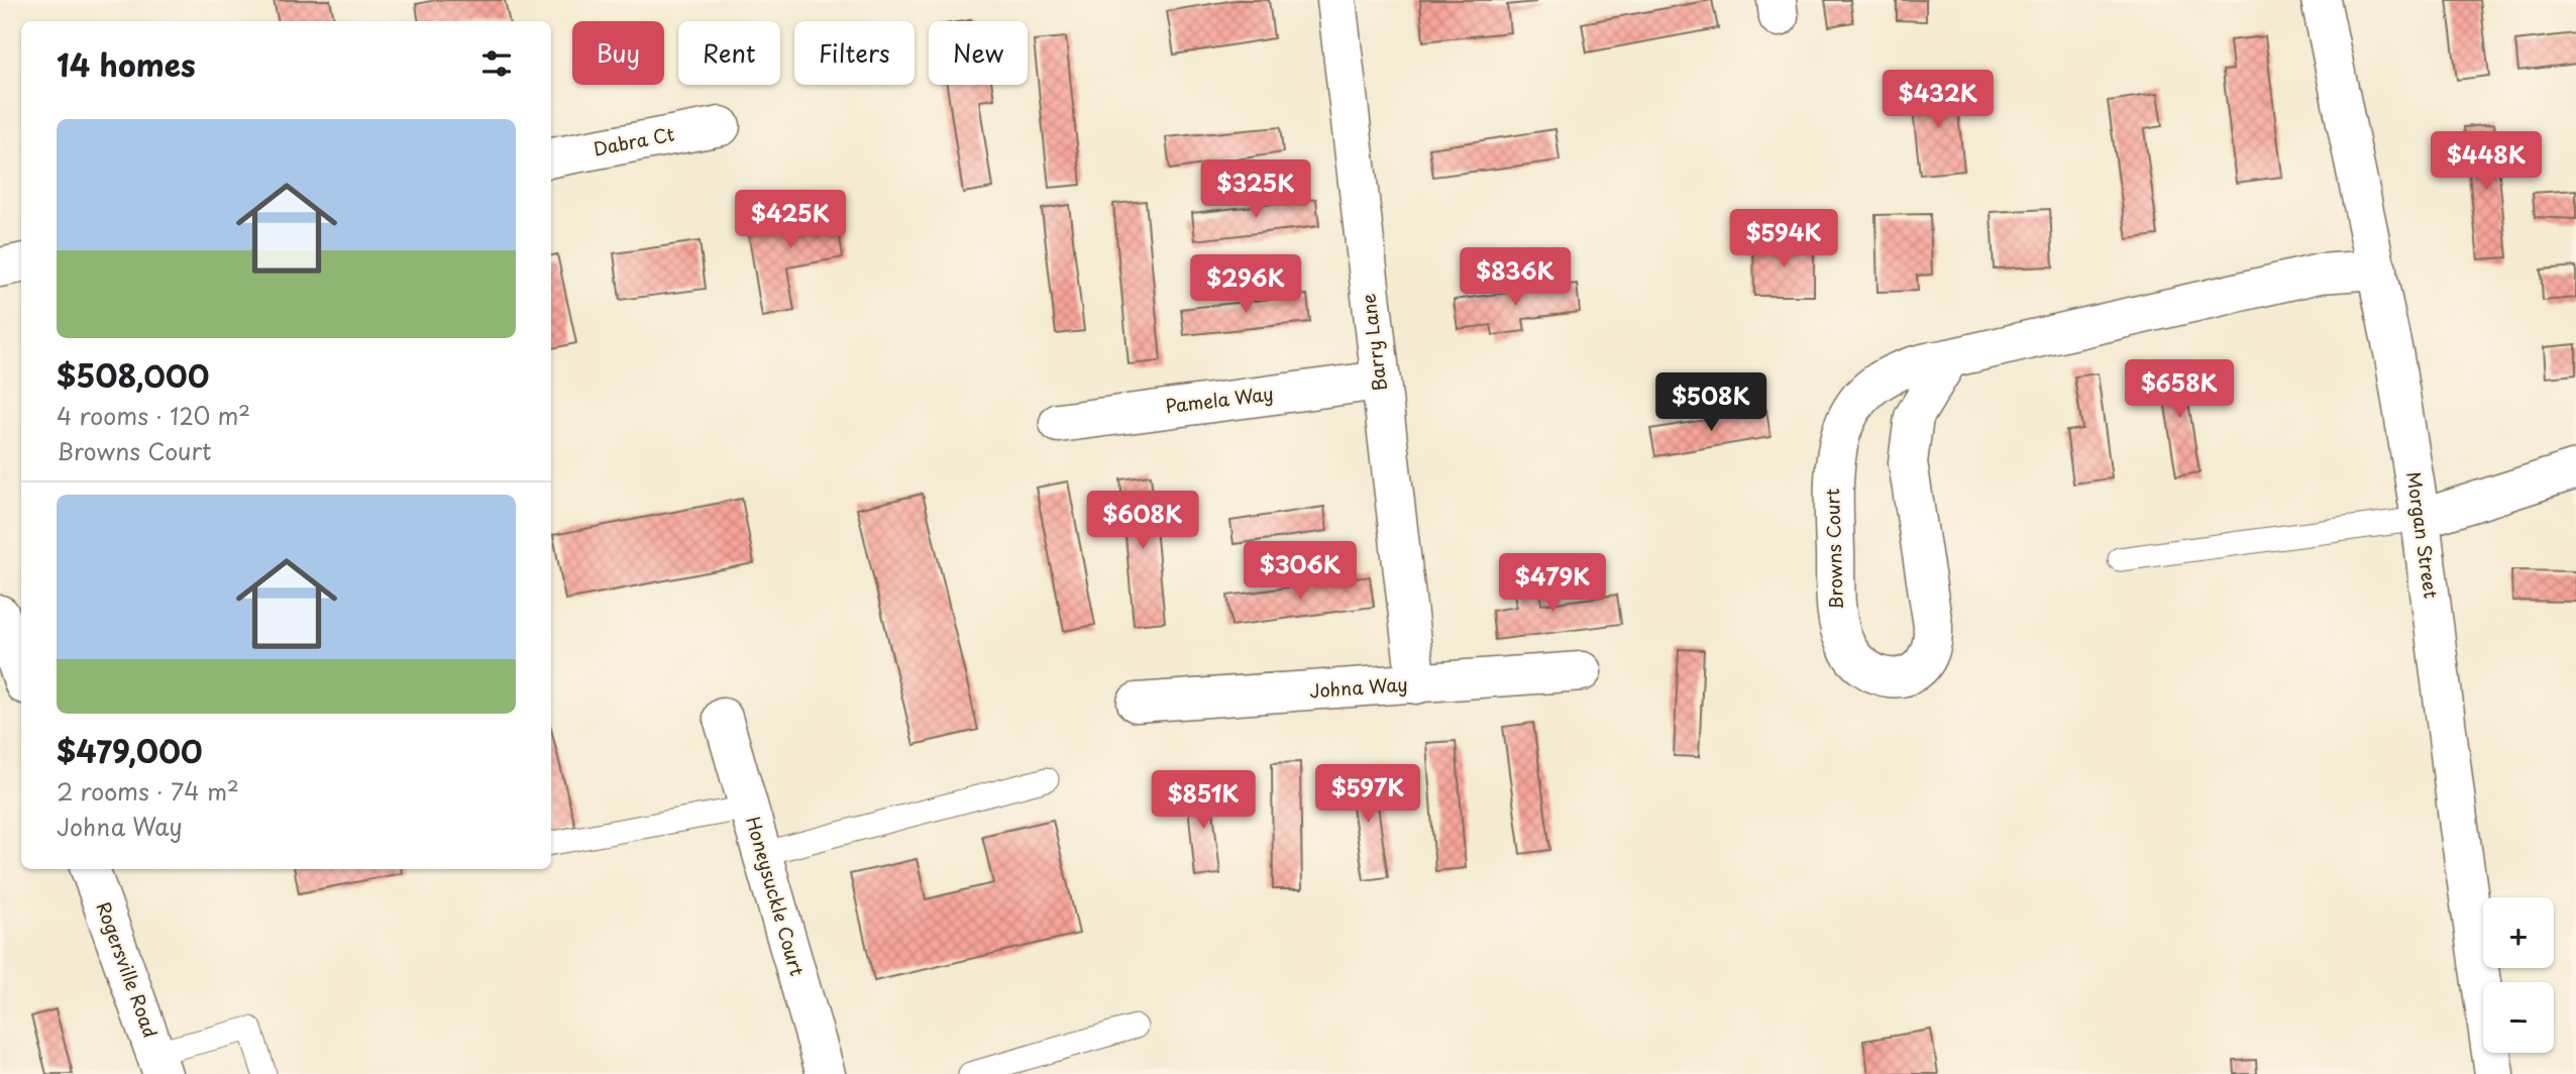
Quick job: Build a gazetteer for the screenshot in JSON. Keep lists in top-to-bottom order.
{
  "streets": {
    "street": [
      "Dabra Ct",
      "Barry Lane",
      "Pamela Way",
      "Morgan Street",
      "Browns Court",
      "Johna Way",
      "Honeysuckle Court",
      "Rogersville Road"
    ]
  },
  "crossings": [
    ["Barry Lane", "Pamela Way"],
    ["Barry Lane", "Johna Way"],
    ["Morgan Street", "Browns Court"]
  ],
  "page": {
    "chip": [
      "Buy",
      "Rent",
      "Filters",
      "New"
    ],
    "heading": "14 homes",
    "price": [
      "$432K",
      "$448K",
      "$325K",
      "$425K",
      "$594K",
      "$836K",
      "$296K",
      "$658K",
      "$508K",
      "$608K",
      "$306K",
      "$479K",
      "$597K",
      "$851K"
    ],
    "list": [
      {
        "name": "$508,000",
        "note": "4 rooms · 120 m² · Browns Court"
      },
      {
        "name": "$479,000",
        "note": "2 rooms · 74 m² · Johna Way"
      }
    ],
    "map_buttons": ["+", "−"]
  }
}
